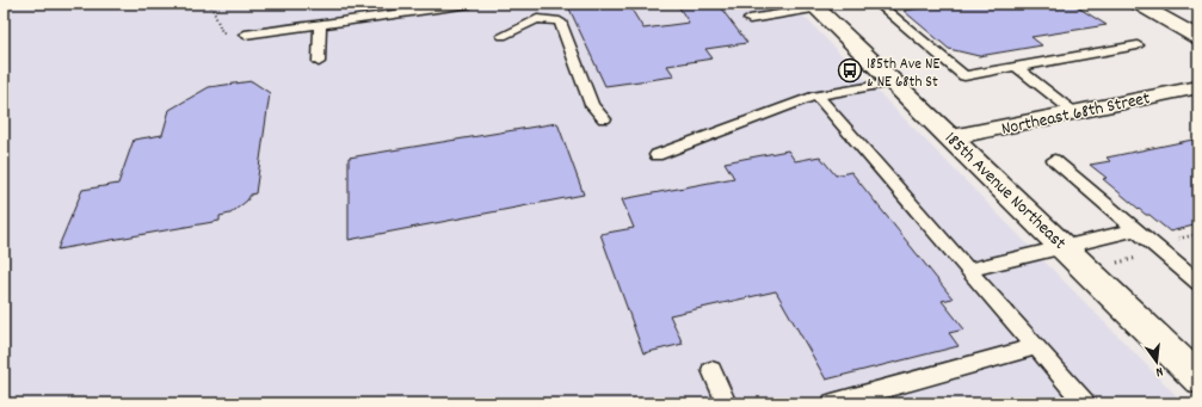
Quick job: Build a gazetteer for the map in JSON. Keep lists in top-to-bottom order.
{
  "streets": {
    "street": ["Northeast 68th Street", "185th Avenue Northeast"]
  },
  "crossings": [
    ["Northeast 68th Street", "185th Avenue Northeast"]
  ],
  "places": {
    "bus stop": ["185th Ave NE & NE 68th St"]
  },
  "north": "bottom"
}
